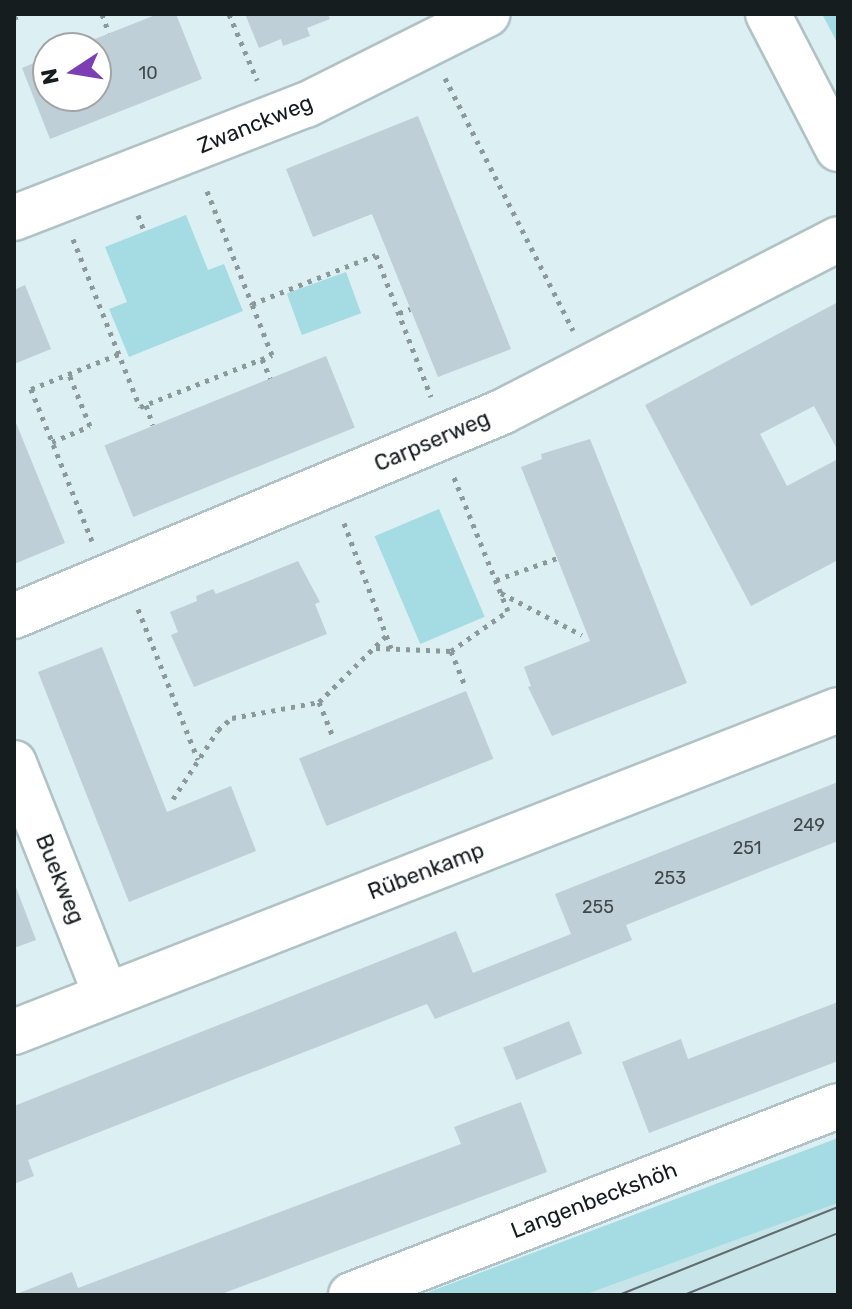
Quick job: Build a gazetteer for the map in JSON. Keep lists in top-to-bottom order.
{
  "streets": {
    "street": [
      "Zwanckweg",
      "Carpserweg",
      "Rübenkamp",
      "Buekweg",
      "Langenbeckshöh"
    ]
  },
  "crossings": [
    ["Rübenkamp", "Buekweg"]
  ],
  "house_numbers": [
    "10",
    "249",
    "251",
    "253",
    "255"
  ],
  "north": "left"
}
